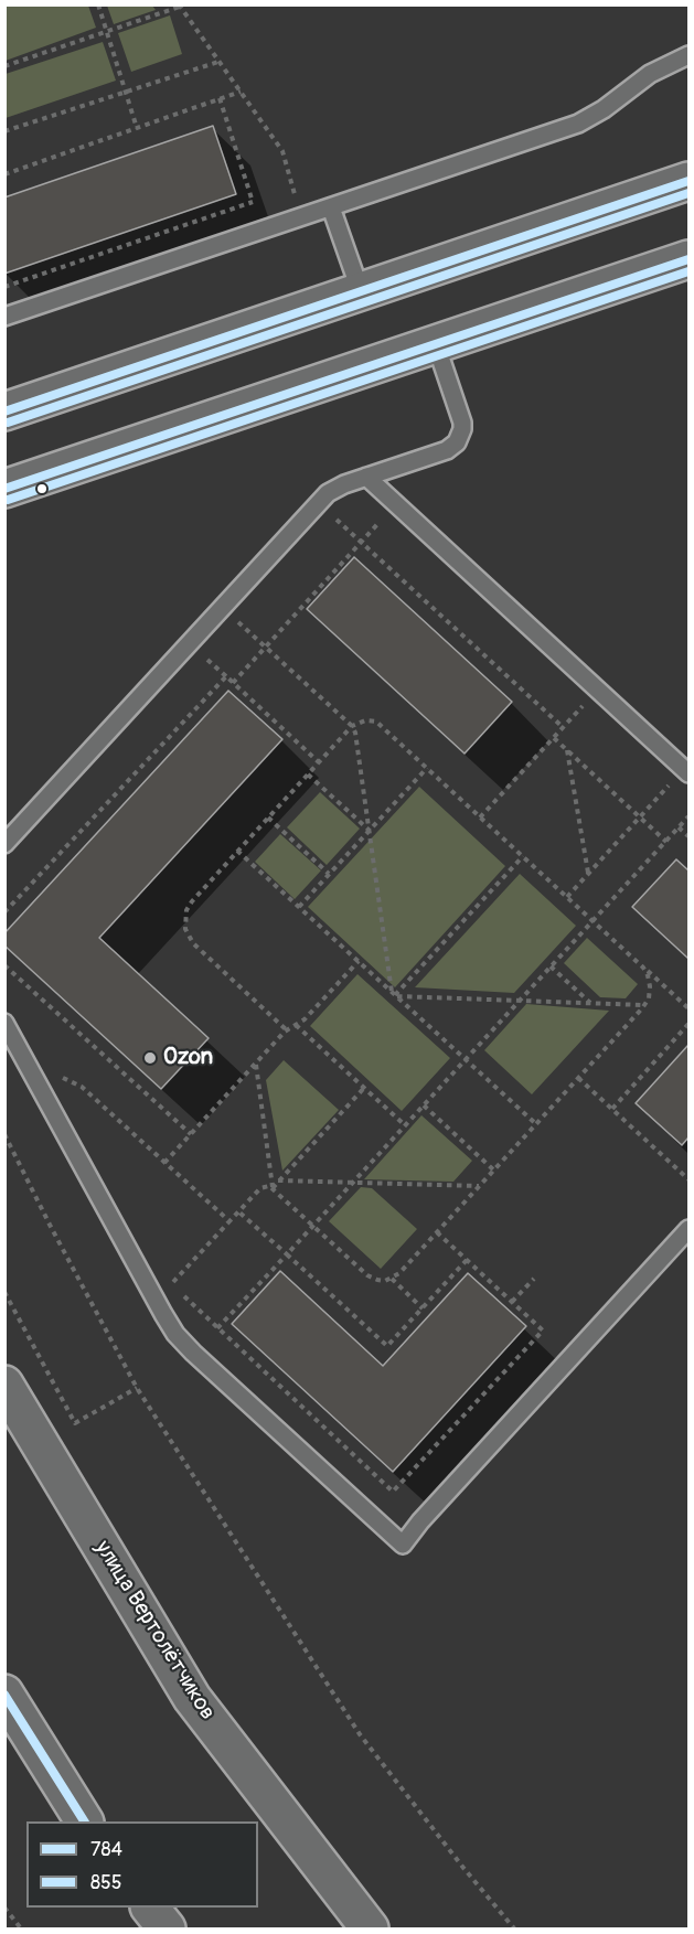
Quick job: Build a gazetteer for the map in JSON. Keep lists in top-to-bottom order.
{
  "streets": {
    "street": ["улица Вертолётчиков"]
  },
  "places": ["Ozon"],
  "lines": ["transit line 784", "transit line 855"],
  "legend": ["784", "855"]
}
